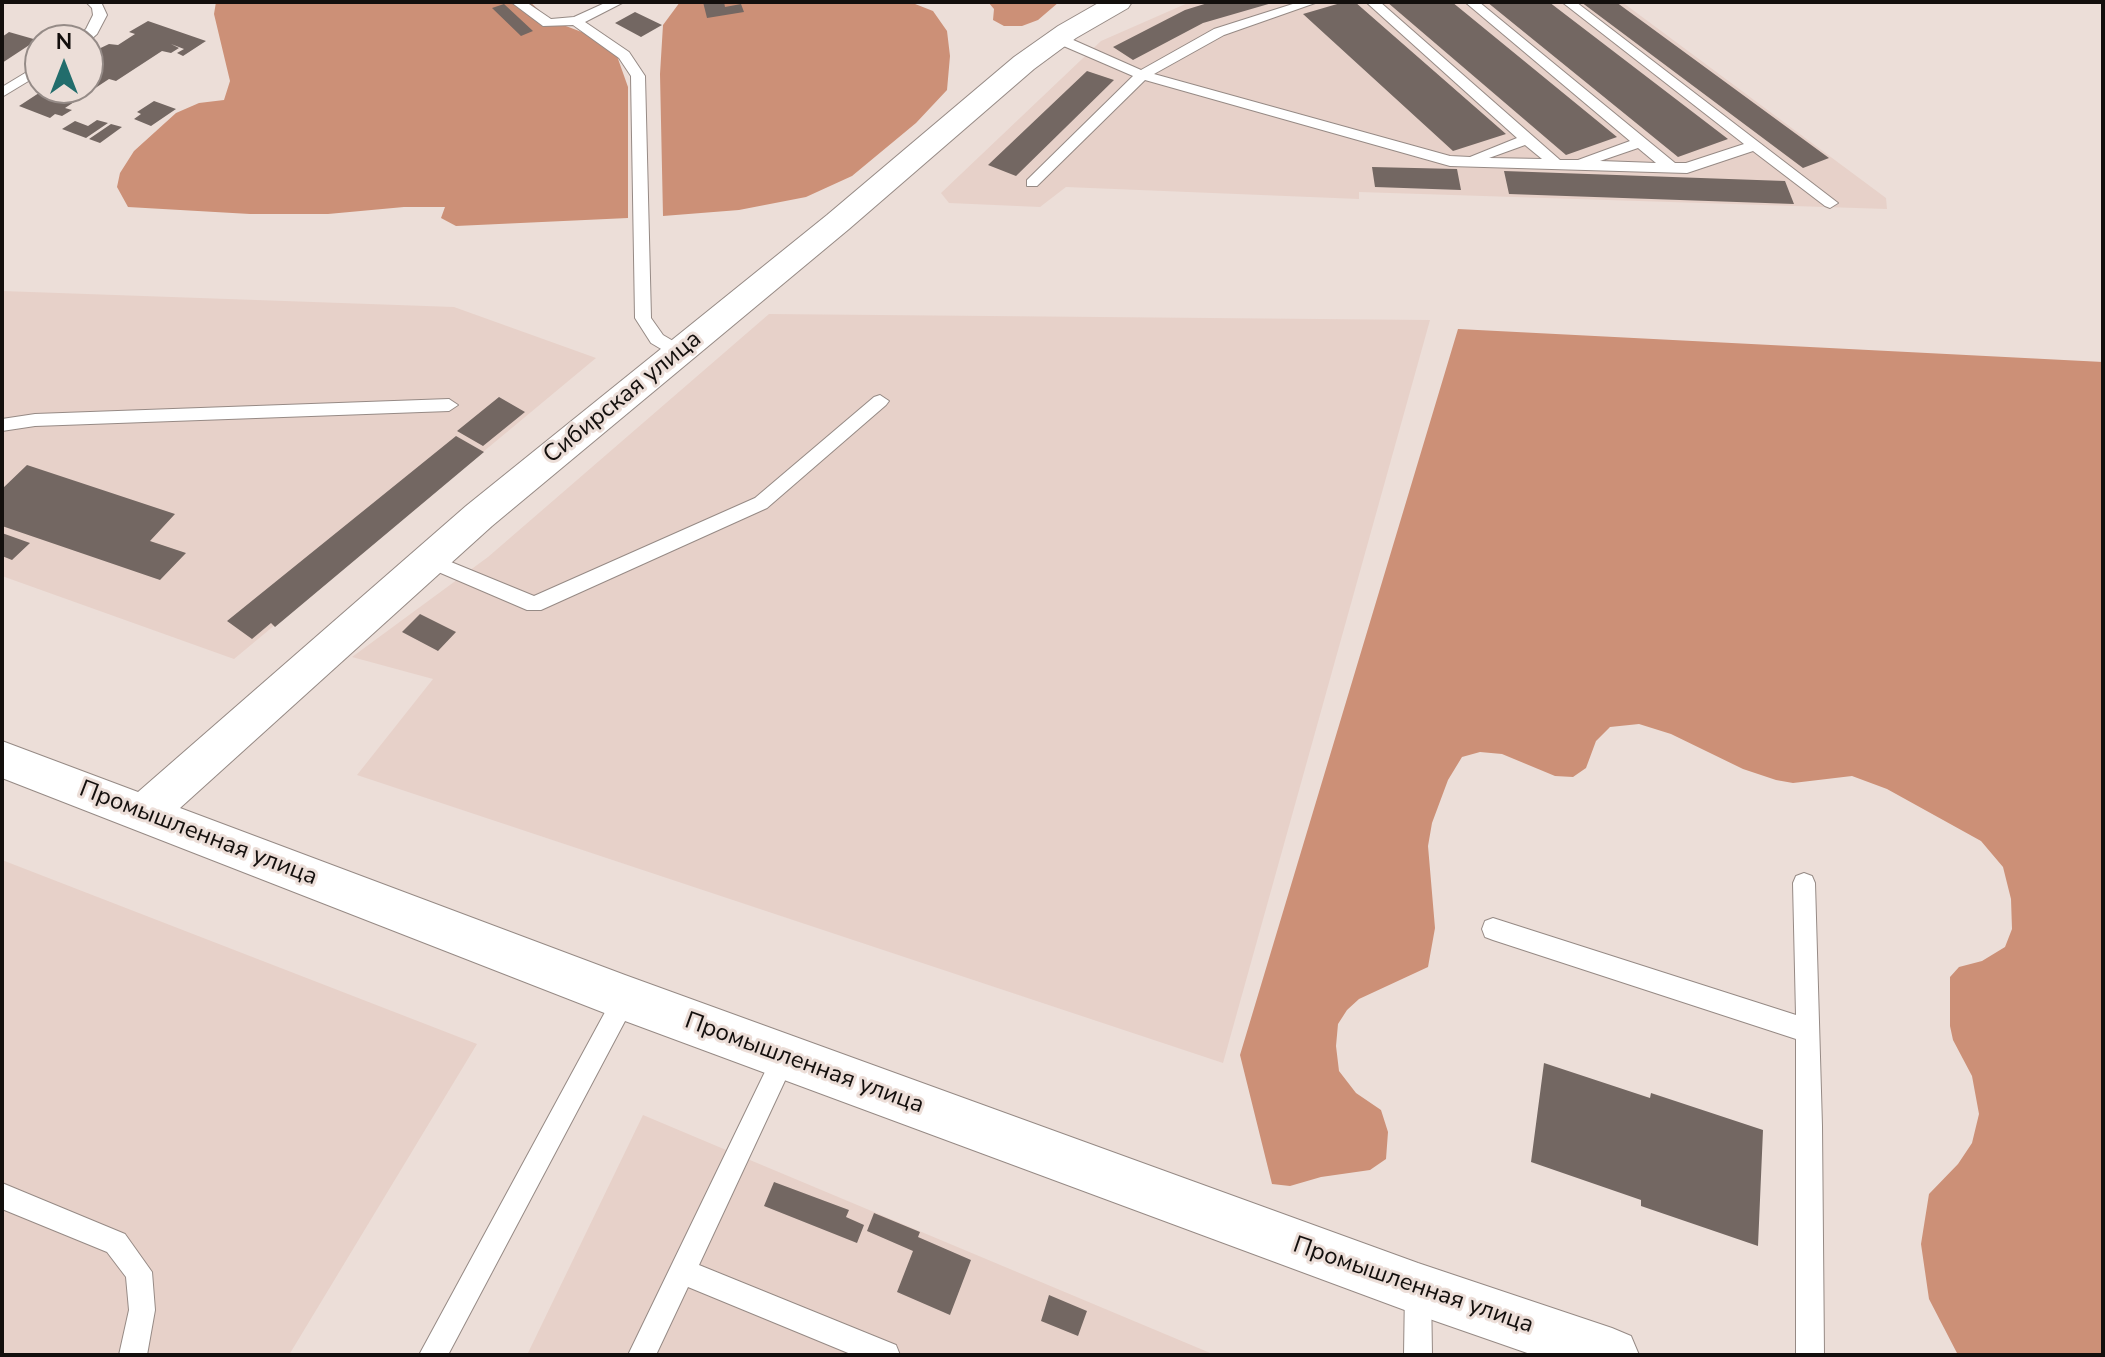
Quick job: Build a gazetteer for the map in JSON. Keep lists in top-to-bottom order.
{
  "streets": {
    "street": ["Сибирская улица", "Промышленная улица"]
  },
  "crossings": [
    ["Сибирская улица", "Промышленная улица"]
  ],
  "north": "top"
}
